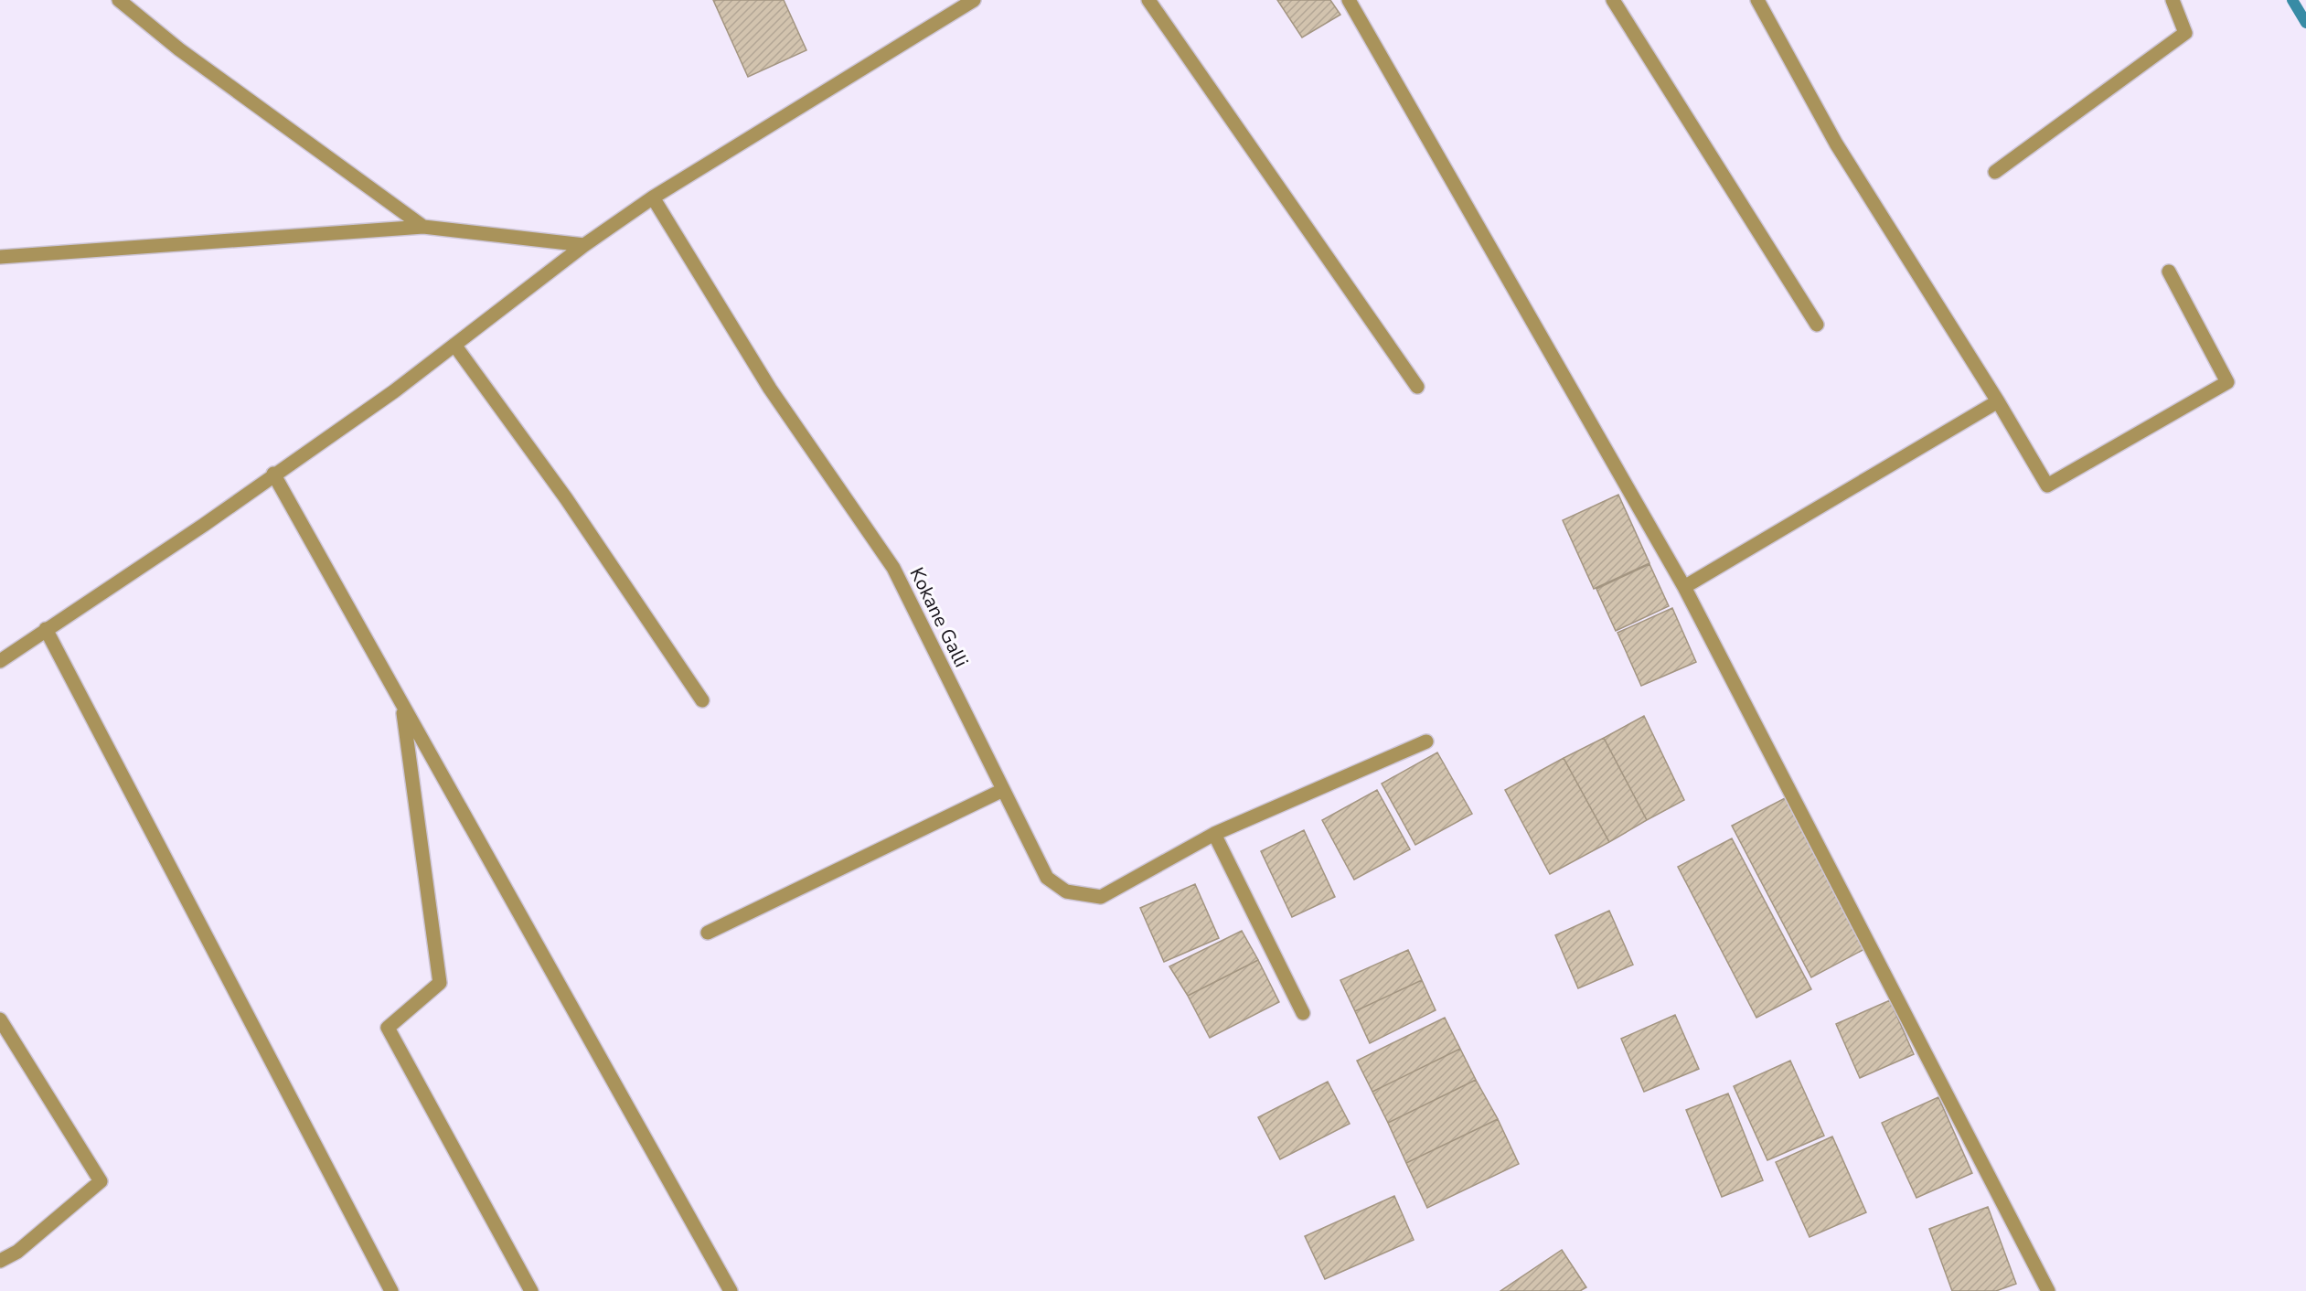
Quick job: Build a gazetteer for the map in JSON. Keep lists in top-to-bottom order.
{
  "streets": {
    "street": ["Kokane Galli"]
  }
}
